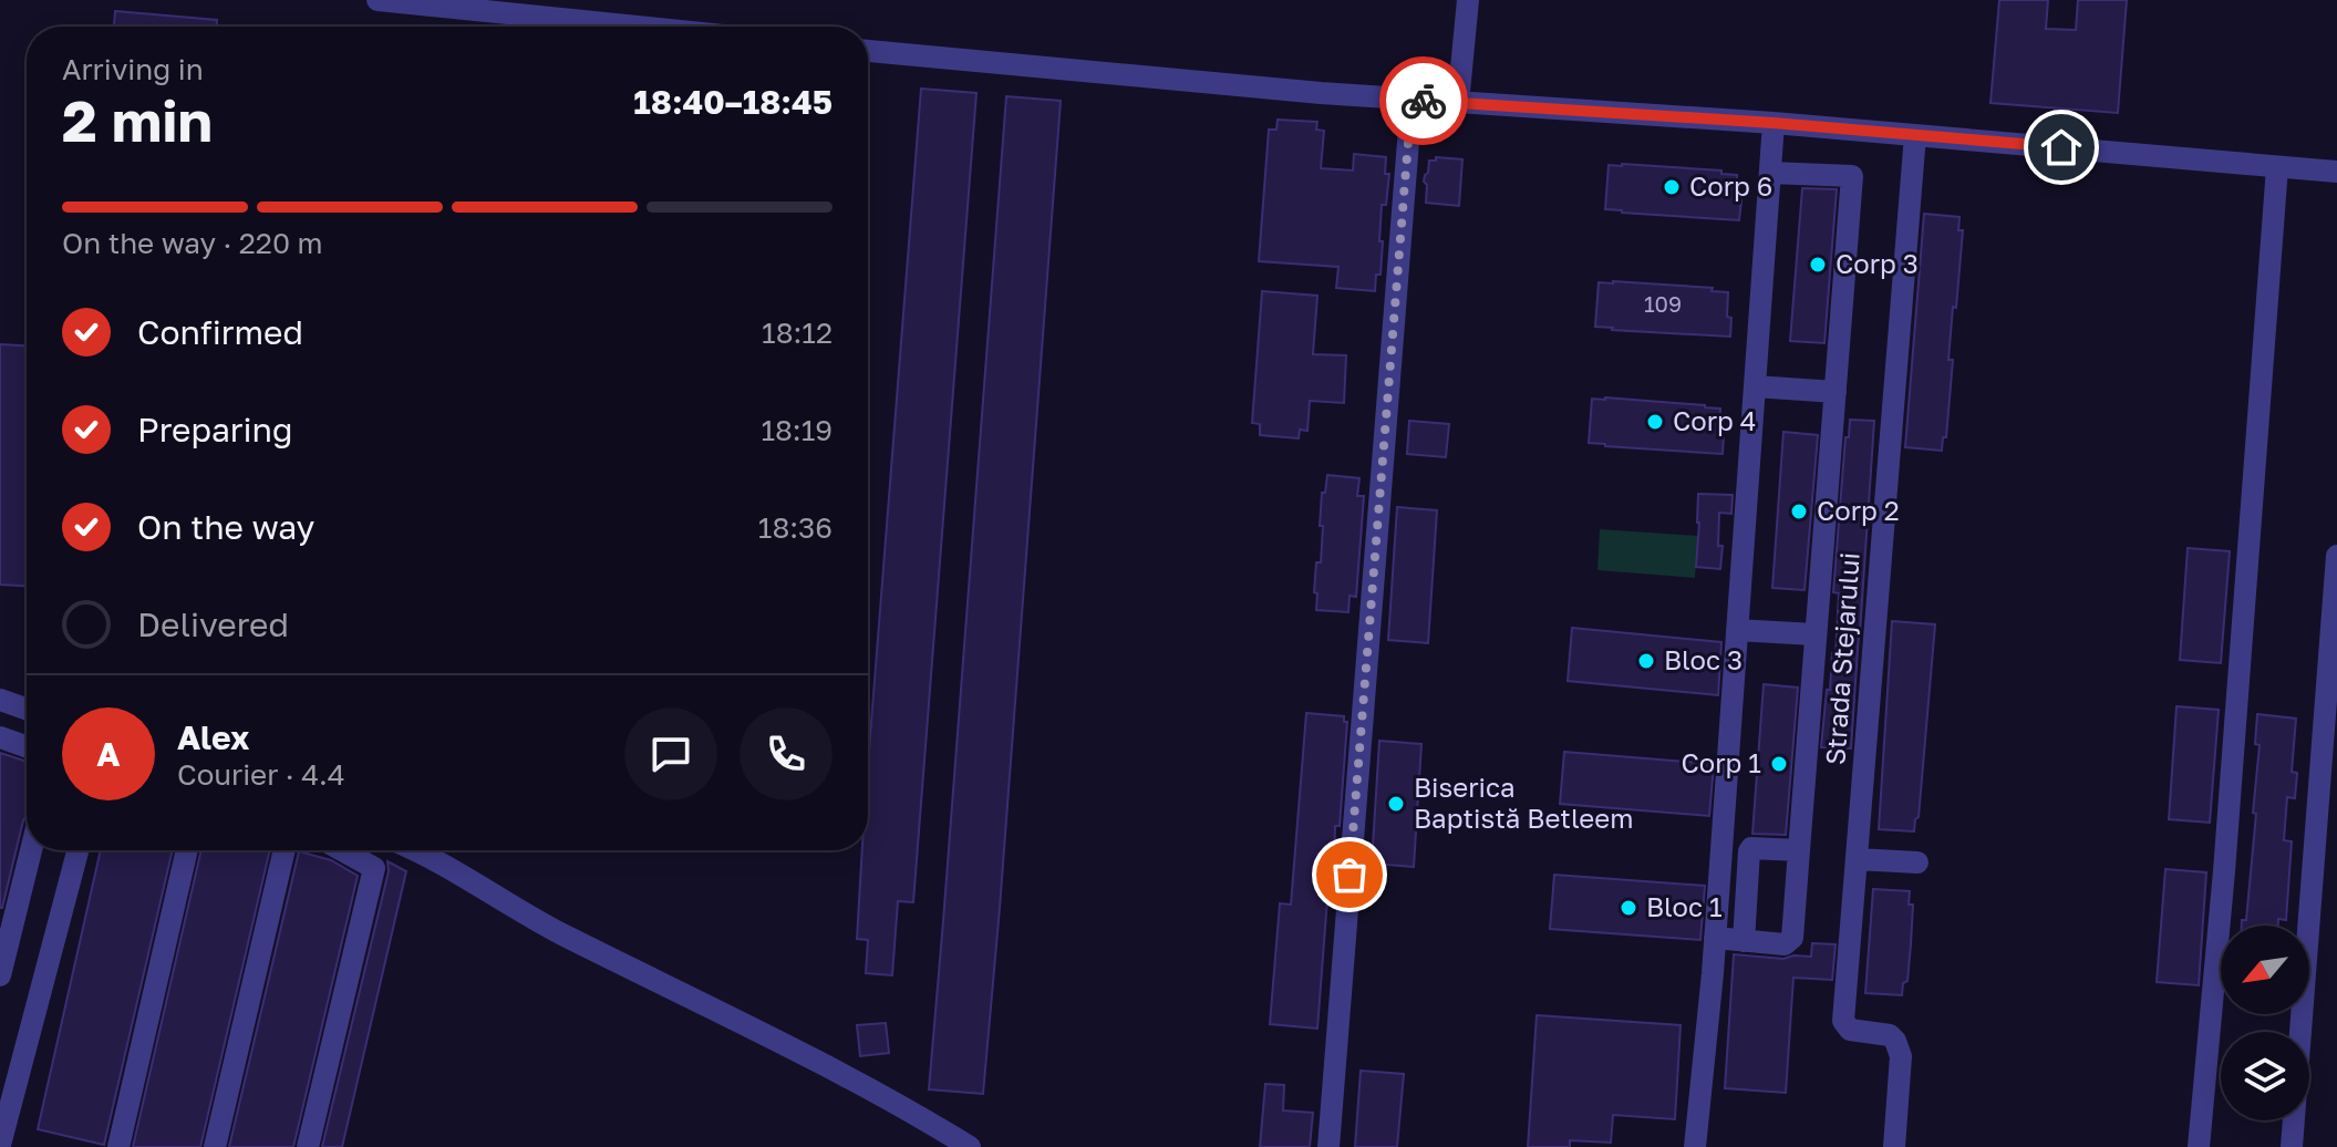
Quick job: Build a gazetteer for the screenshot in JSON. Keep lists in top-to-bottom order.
{
  "streets": {
    "street": ["Strada Stejarului"]
  },
  "places": [
    "Corp 6",
    "Corp 3",
    "Corp 4",
    "Corp 2",
    "Bloc 3",
    "Corp 1",
    "Biserica Baptistă Betleem",
    "Bloc 1"
  ],
  "house_numbers": ["109"],
  "north": "bottom left",
  "page": {
    "heading": ["2 min", "Arriving in", "18:40–18:45"],
    "panel": ["Alex", "Courier · 4.4"],
    "bar": "On the way · 220 m",
    "list": [
      ["Confirmed", "18:12"],
      ["Preparing", "18:19"],
      ["On the way", "18:36"],
      "Delivered"
    ],
    "round": "A"
  }
}
